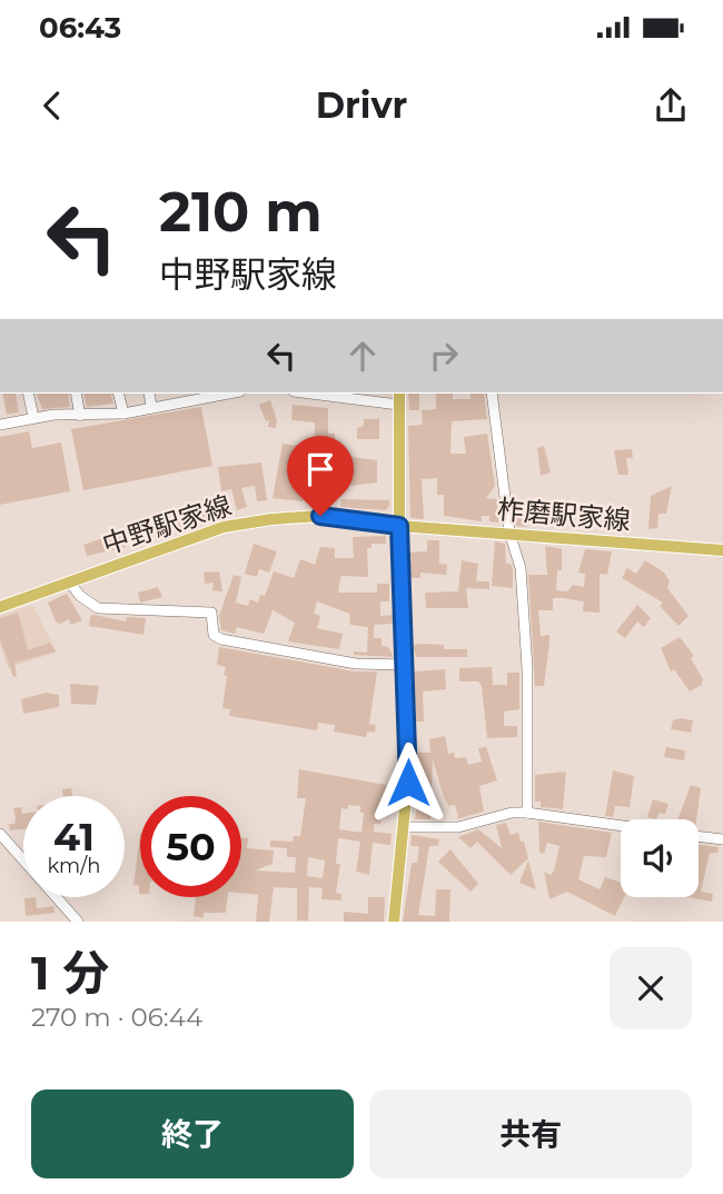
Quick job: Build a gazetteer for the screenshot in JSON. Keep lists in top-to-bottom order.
{
  "streets": {
    "main road": ["柞磨駅家線", "中野駅家線"]
  },
  "crossings": [
    ["柞磨駅家線", "中野駅家線"]
  ],
  "page": {
    "status": "06:43",
    "header": "Drivr",
    "turn": ["210 m", "中野駅家線"],
    "speed": "41 km/h",
    "limit": "50",
    "heading": ["1 分", "270 m · 06:44"],
    "buttons": ["終了", "共有"]
  }
}
